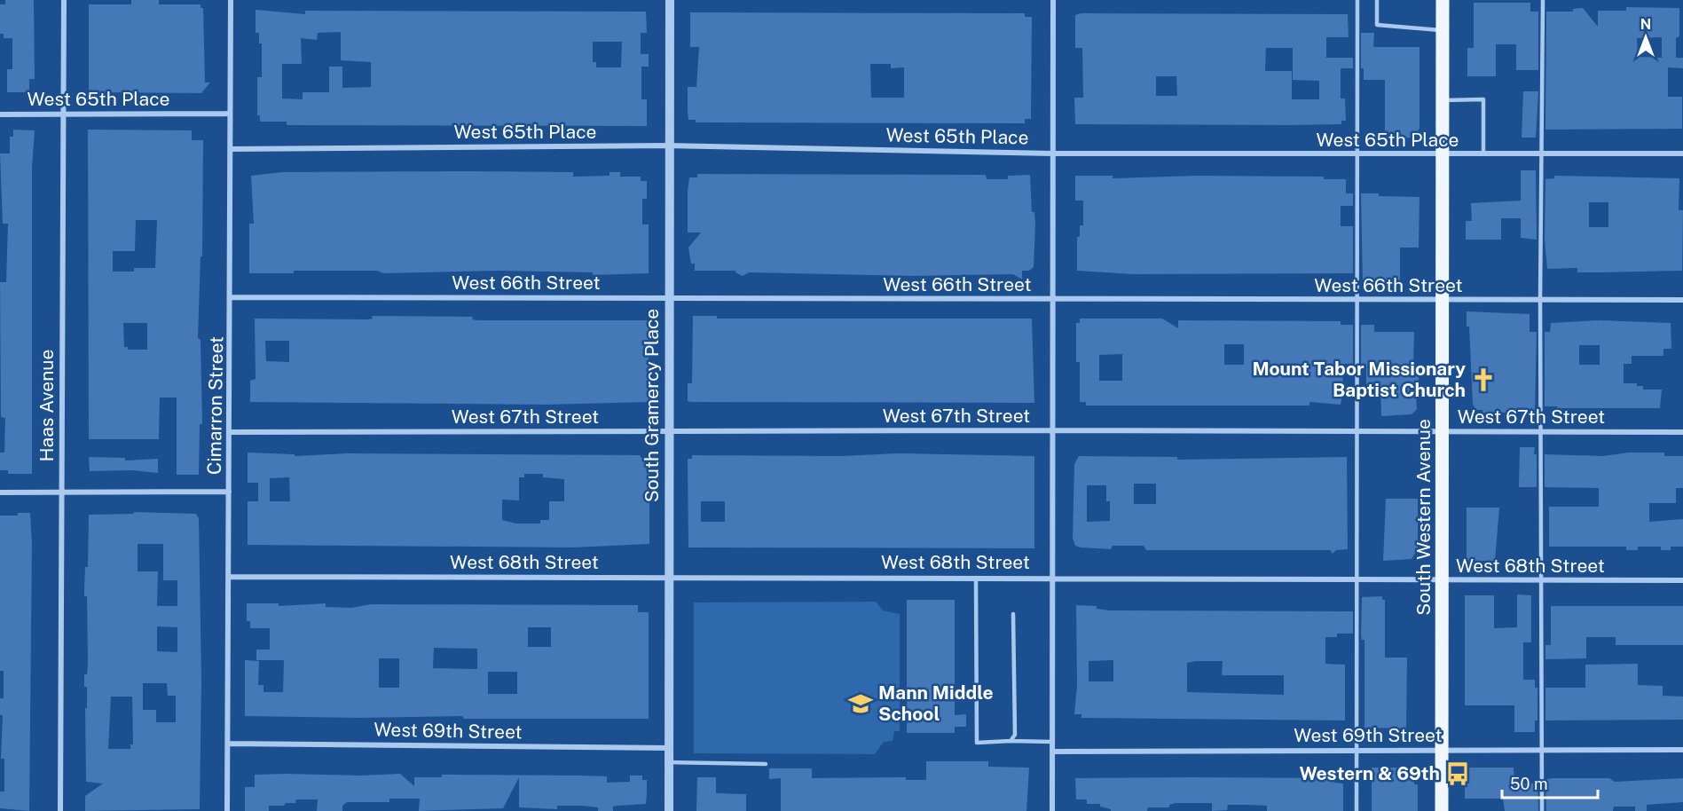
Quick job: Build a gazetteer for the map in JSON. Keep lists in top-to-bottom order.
{
  "streets": {
    "main road": ["South Western Avenue"],
    "street": [
      "West 65th Place",
      "West 66th Street",
      "Haas Avenue",
      "Cimarron Street",
      "South Gramercy Place",
      "West 67th Street",
      "West 68th Street",
      "West 69th Street"
    ]
  },
  "crossings": [
    ["West 65th Place", "Haas Avenue"],
    ["West 65th Place", "Cimarron Street"],
    ["West 65th Place", "South Gramercy Place"],
    ["West 65th Place", "South Western Avenue"],
    ["West 66th Street", "Cimarron Street"],
    ["West 66th Street", "South Gramercy Place"],
    ["West 66th Street", "South Western Avenue"],
    ["Cimarron Street", "West 67th Street"],
    ["Cimarron Street", "West 68th Street"],
    ["Cimarron Street", "West 69th Street"],
    ["South Gramercy Place", "West 67th Street"],
    ["South Gramercy Place", "West 68th Street"],
    ["South Gramercy Place", "West 69th Street"],
    ["West 67th Street", "South Western Avenue"],
    ["South Western Avenue", "West 68th Street"],
    ["South Western Avenue", "West 69th Street"]
  ],
  "places": {
    "church": ["Mount Tabor Missionary Baptist Church"],
    "school or university": ["Mann Middle School"],
    "bus stop": ["Western & 69th"]
  },
  "scale_bar": "50 m",
  "north": "top"
}
